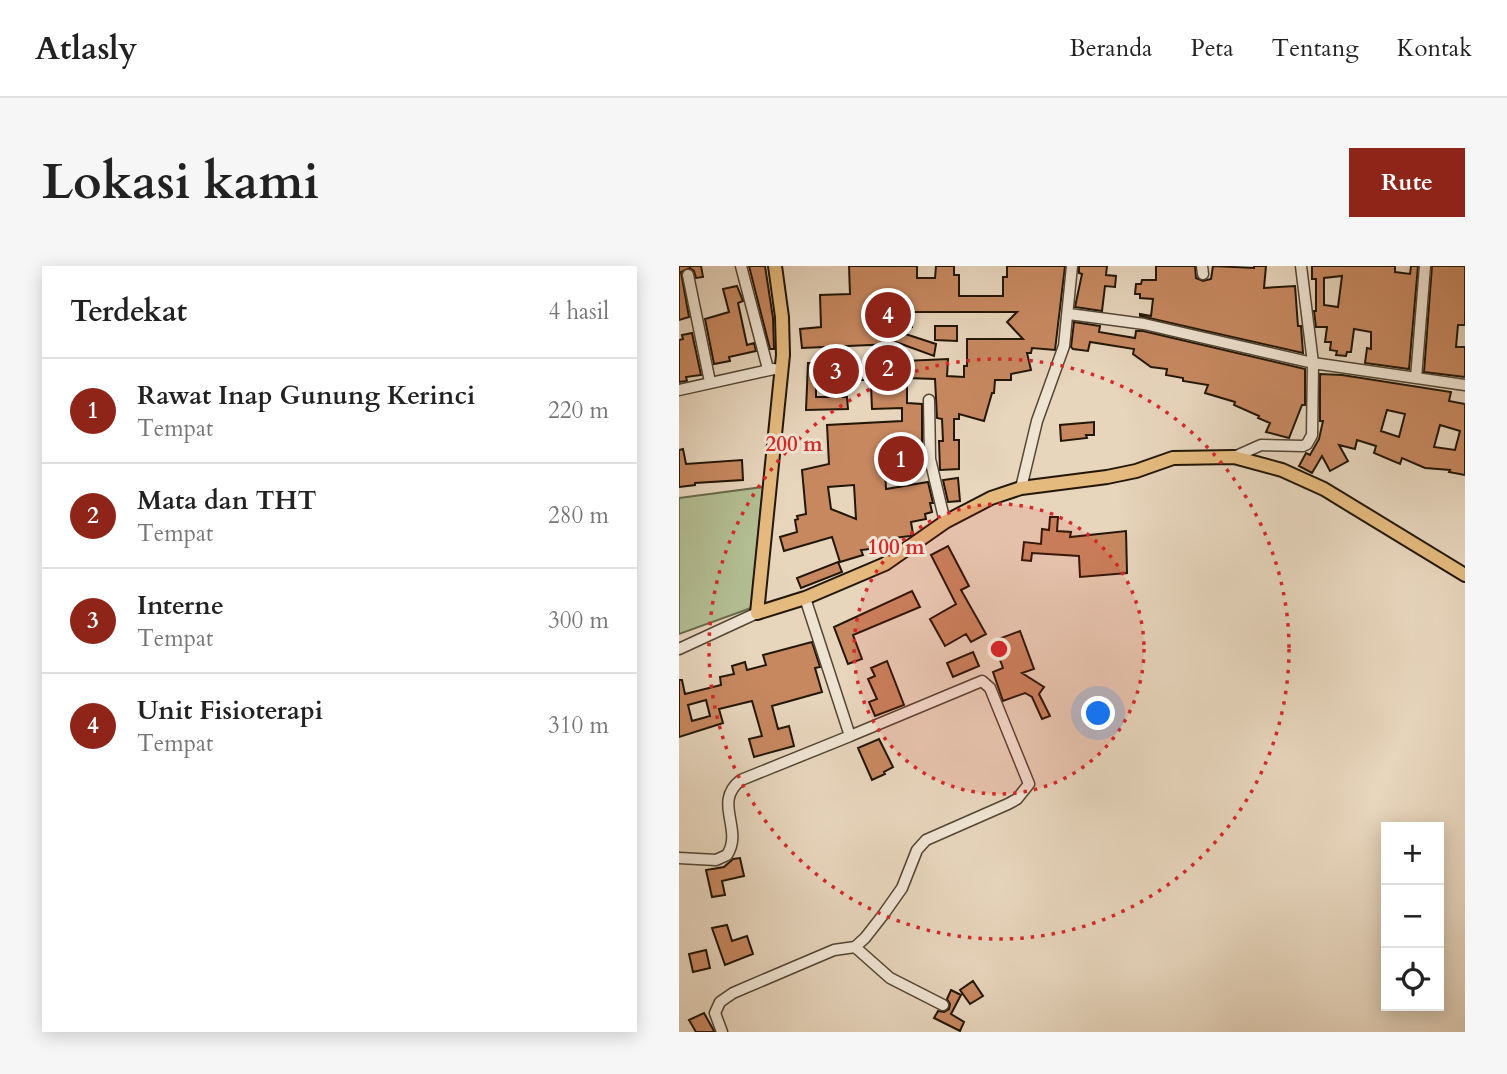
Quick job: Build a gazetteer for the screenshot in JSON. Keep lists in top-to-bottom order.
{
  "page": {
    "header": "Atlasly",
    "nav": [
      "Beranda",
      "Peta",
      "Tentang",
      "Kontak"
    ],
    "buttons": "Rute",
    "title": "Lokasi kami",
    "heading": ["Terdekat", "4 hasil"],
    "pins": [
      "4",
      "2",
      "3",
      "1"
    ],
    "list": [
      {
        "mark": "1",
        "name": "Rawat Inap Gunung Kerinci",
        "note": "Tempat",
        "value": "220 m"
      },
      {
        "mark": "2",
        "name": "Mata dan THT",
        "note": "Tempat",
        "value": "280 m"
      },
      {
        "mark": "3",
        "name": "Interne",
        "note": "Tempat",
        "value": "300 m"
      },
      {
        "mark": "4",
        "name": "Unit Fisioterapi",
        "note": "Tempat",
        "value": "310 m"
      }
    ],
    "map_buttons": ["+", "−"]
  },
  "rings": ["200 m", "100 m"]
}
